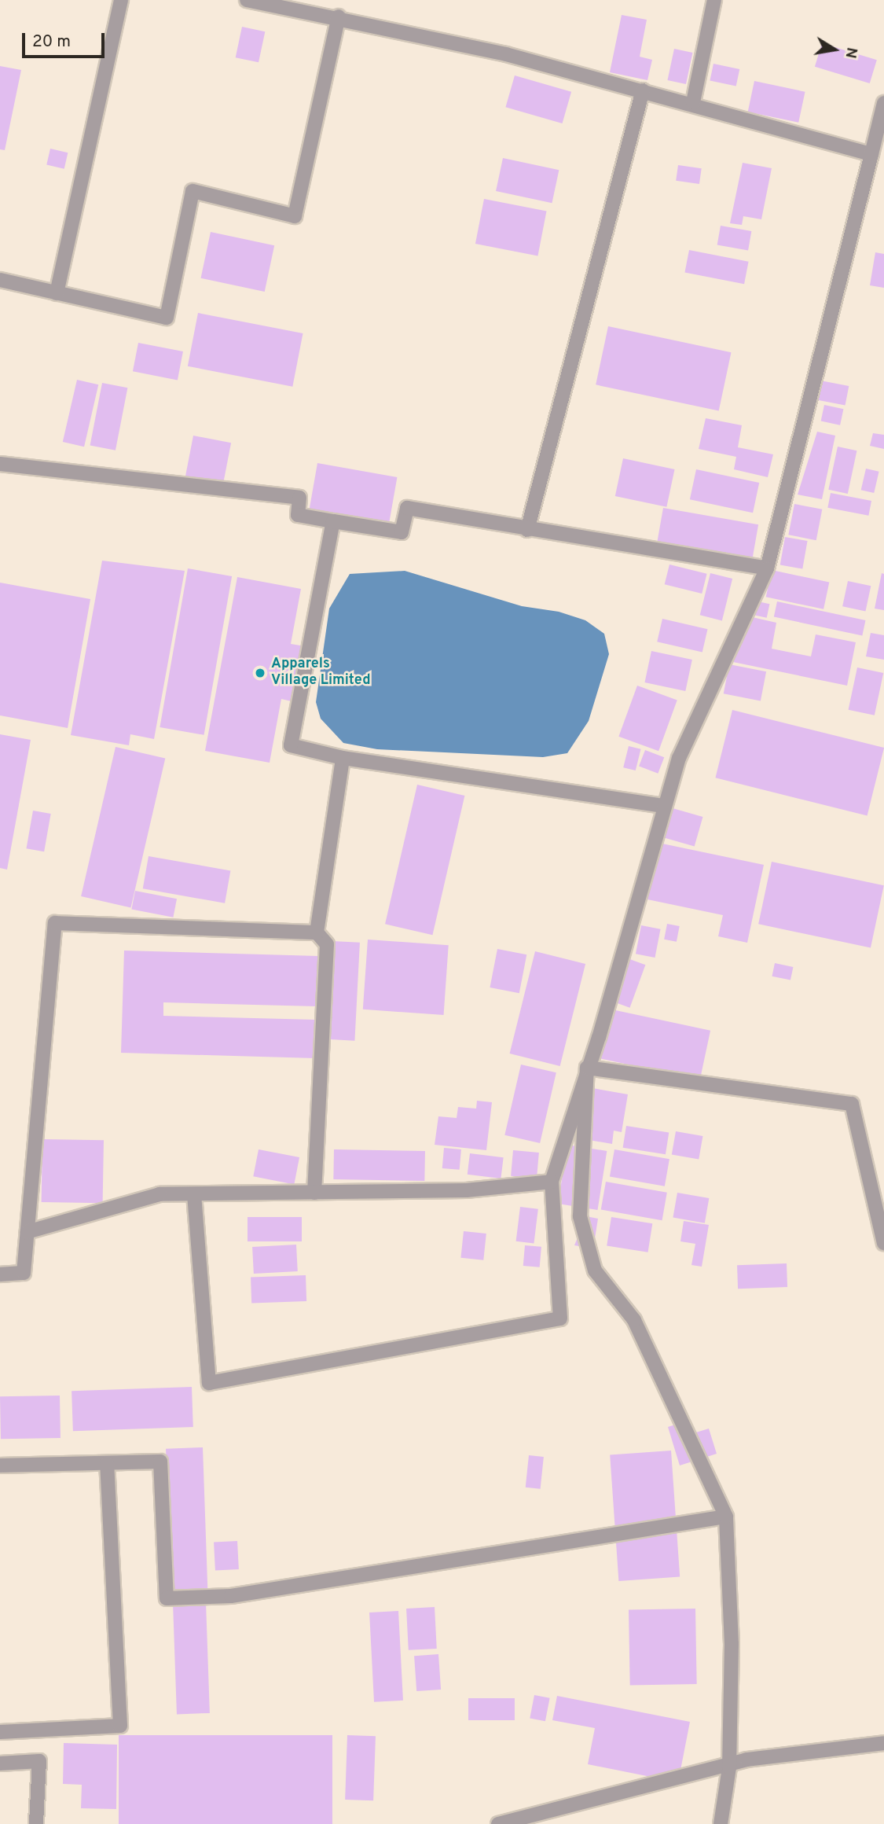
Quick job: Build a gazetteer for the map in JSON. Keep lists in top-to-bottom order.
{
  "places": ["Apparels Village Limited"],
  "scale_bar": "20 m",
  "north": "right"
}
